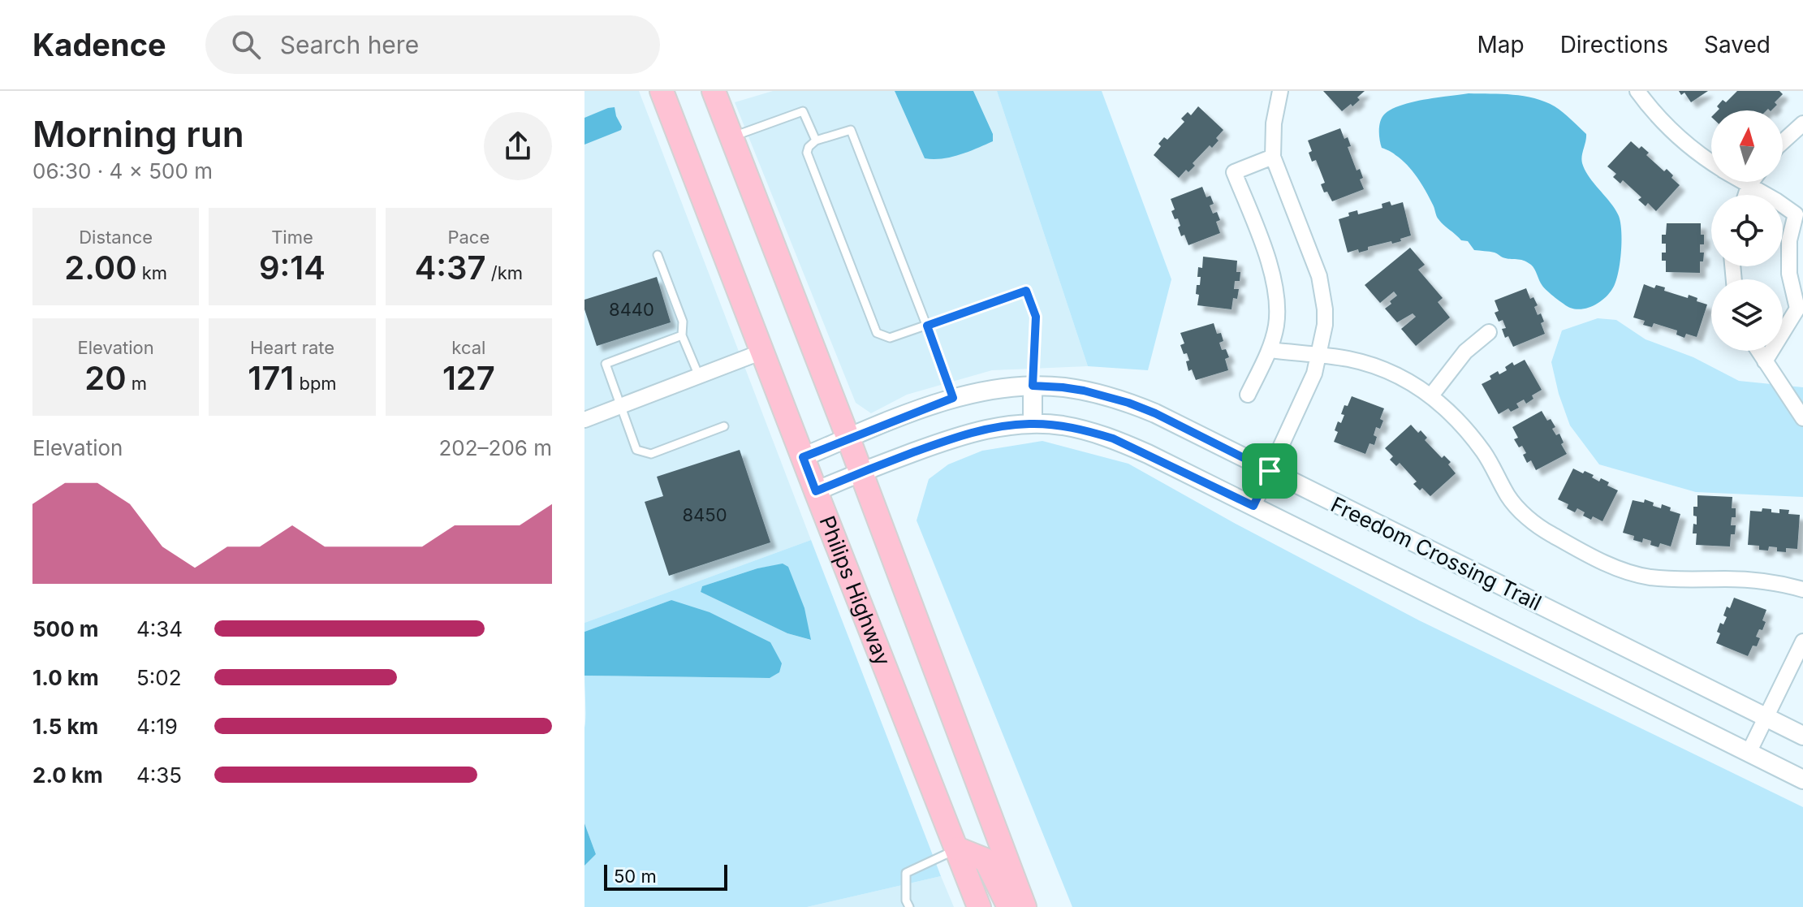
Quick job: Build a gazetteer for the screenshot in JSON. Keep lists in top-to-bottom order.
{
  "streets": {
    "main road": ["Philips Highway"],
    "street": ["Freedom Crossing Trail"]
  },
  "crossings": [
    ["Freedom Crossing Trail", "Philips Highway"]
  ],
  "house_numbers": ["8440", "8450"],
  "scale_bar": "50 m",
  "north": "top",
  "page": {
    "header": "Kadence",
    "search": "Search here",
    "nav": ["Map", "Directions", "Saved"],
    "heading": ["Morning run", "06:30 · 4 × 500 m"],
    "stats": [
      ["Distance", "2.00 km"],
      ["Time", "9:14"],
      ["Pace", "4:37 /km"],
      ["Elevation", "20 m"],
      ["Heart rate", "171 bpm"],
      ["kcal", "127"]
    ],
    "chart": ["Elevation", "202–206 m"],
    "list": [
      {
        "name": "500 m",
        "note": "4:34"
      },
      {
        "name": "1.0 km",
        "note": "5:02"
      },
      {
        "name": "1.5 km",
        "note": "4:19"
      },
      {
        "name": "2.0 km",
        "note": "4:35"
      }
    ],
    "scale": "50 m"
  }
}
